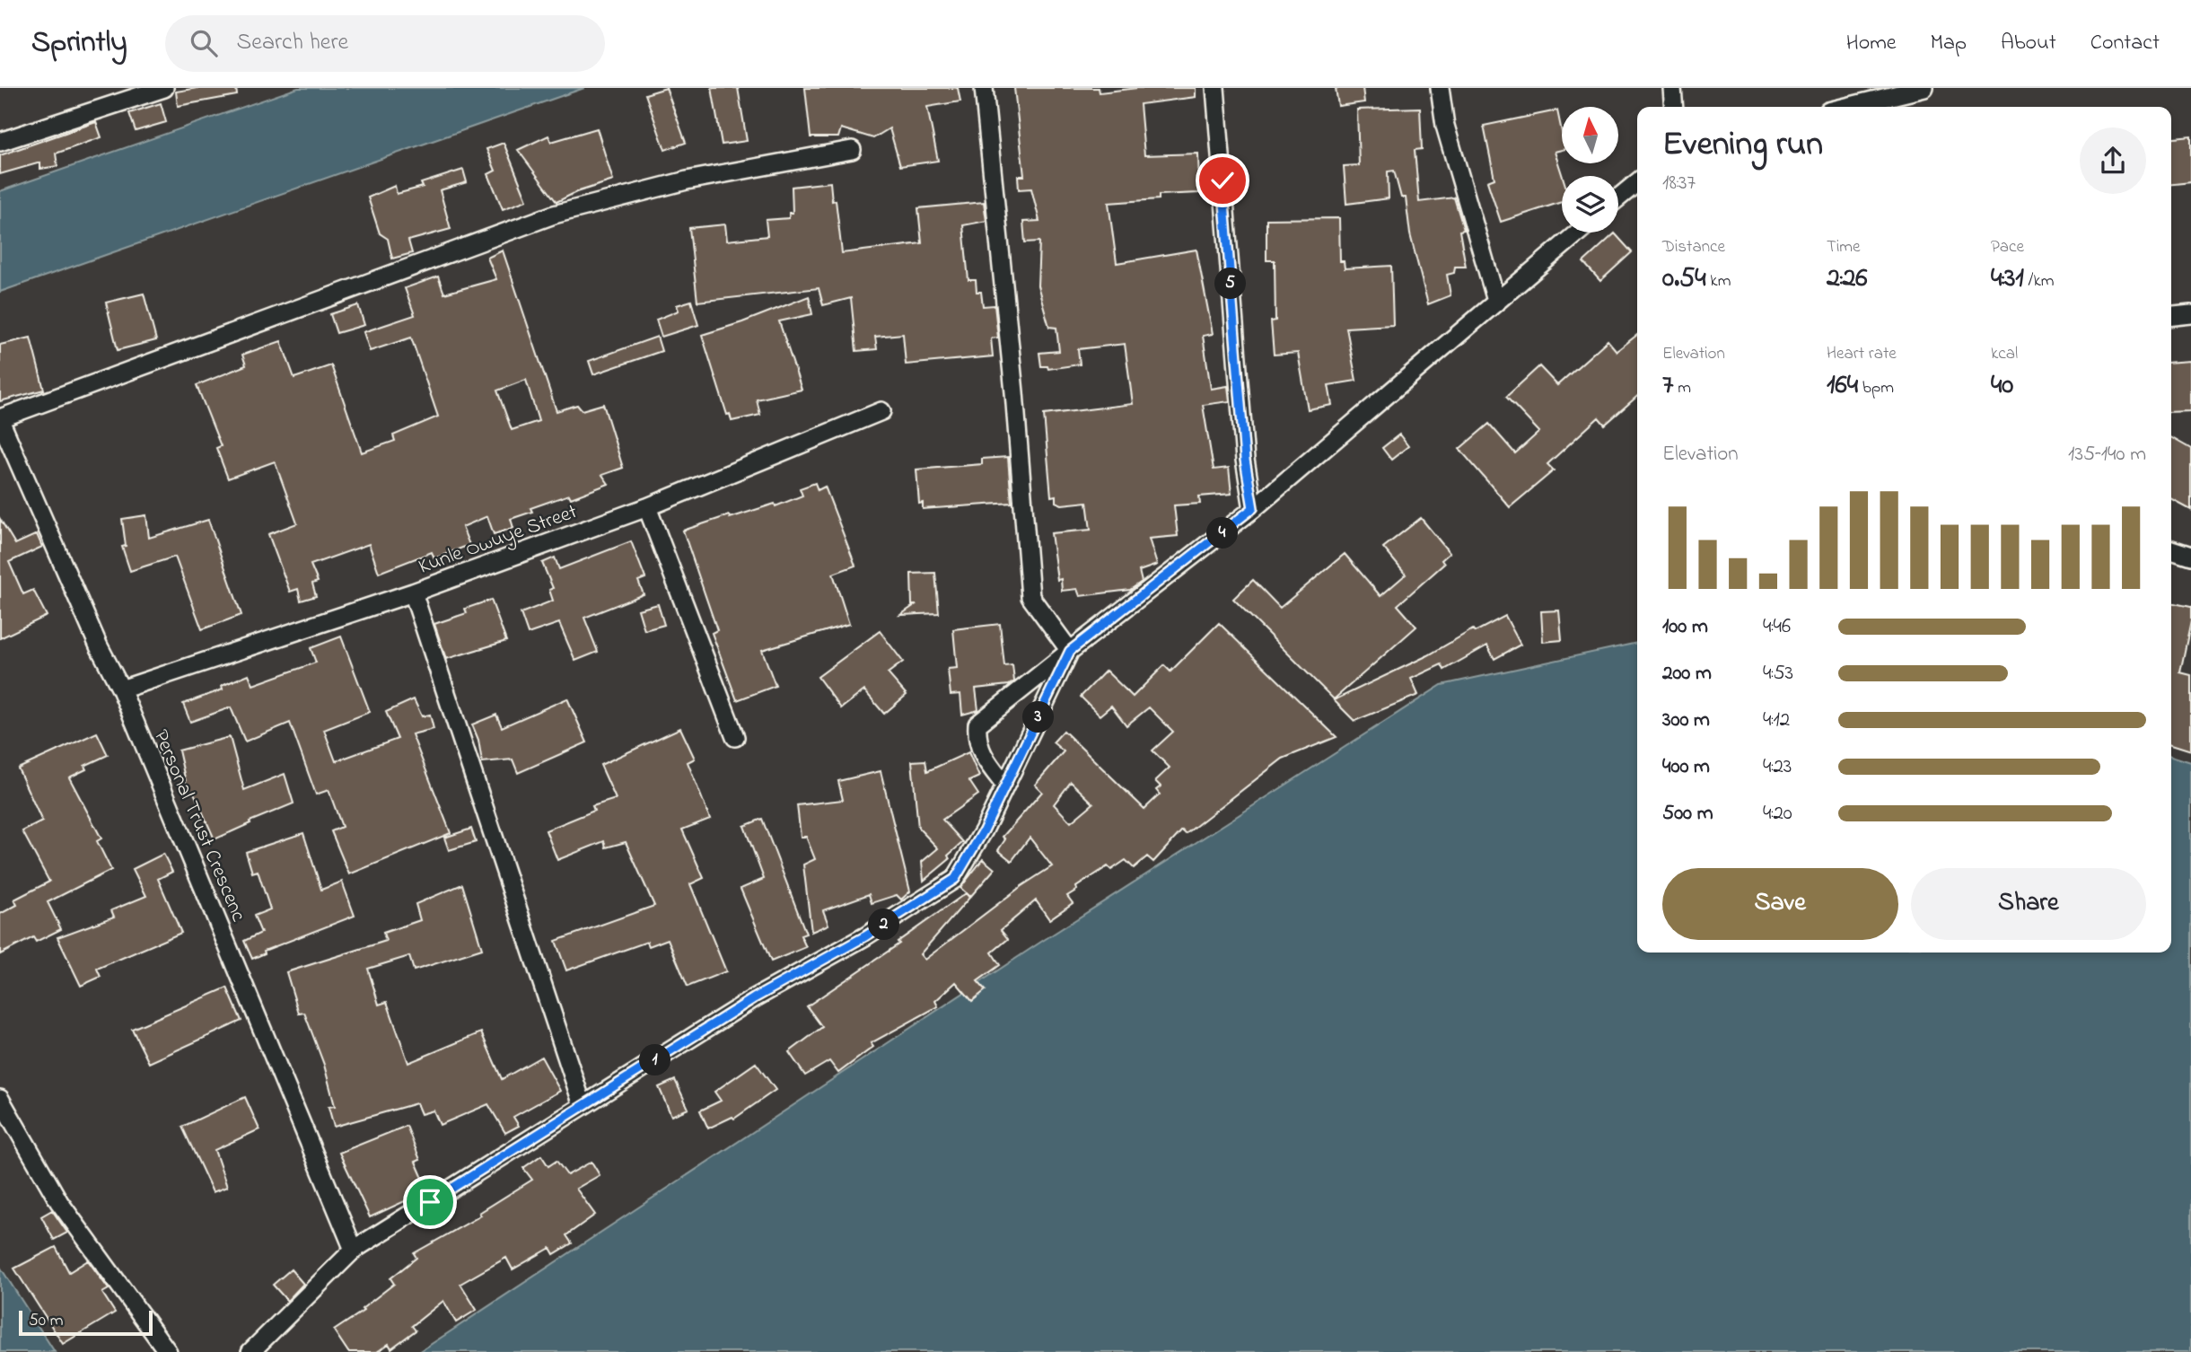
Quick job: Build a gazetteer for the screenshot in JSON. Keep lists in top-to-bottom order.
{
  "streets": {
    "street": ["Kunle Owuye Street", "Personal Trust Crescenc"]
  },
  "crossings": [
    ["Kunle Owuye Street", "Personal Trust Crescenc"]
  ],
  "scale_bar": "50 m",
  "north": "top",
  "page": {
    "header": "Sprintly",
    "search": "Search here",
    "nav": [
      "Home",
      "Map",
      "About",
      "Contact"
    ],
    "heading": ["Evening run", "18:37"],
    "stats": [
      ["Distance", "0.54 km"],
      ["Time", "2:26"],
      ["Pace", "4:31 /km"],
      ["Elevation", "7 m"],
      ["Heart rate", "164 bpm"],
      ["kcal", "40"]
    ],
    "pins": [
      "5",
      "4",
      "3",
      "2",
      "1"
    ],
    "chart": ["Elevation", "135–140 m"],
    "list": [
      {
        "name": "100 m",
        "note": "4:46"
      },
      {
        "name": "200 m",
        "note": "4:53"
      },
      {
        "name": "300 m",
        "note": "4:12"
      },
      {
        "name": "400 m",
        "note": "4:23"
      },
      {
        "name": "500 m",
        "note": "4:20"
      }
    ],
    "buttons": ["Save", "Share"],
    "scale": "50 m"
  }
}
